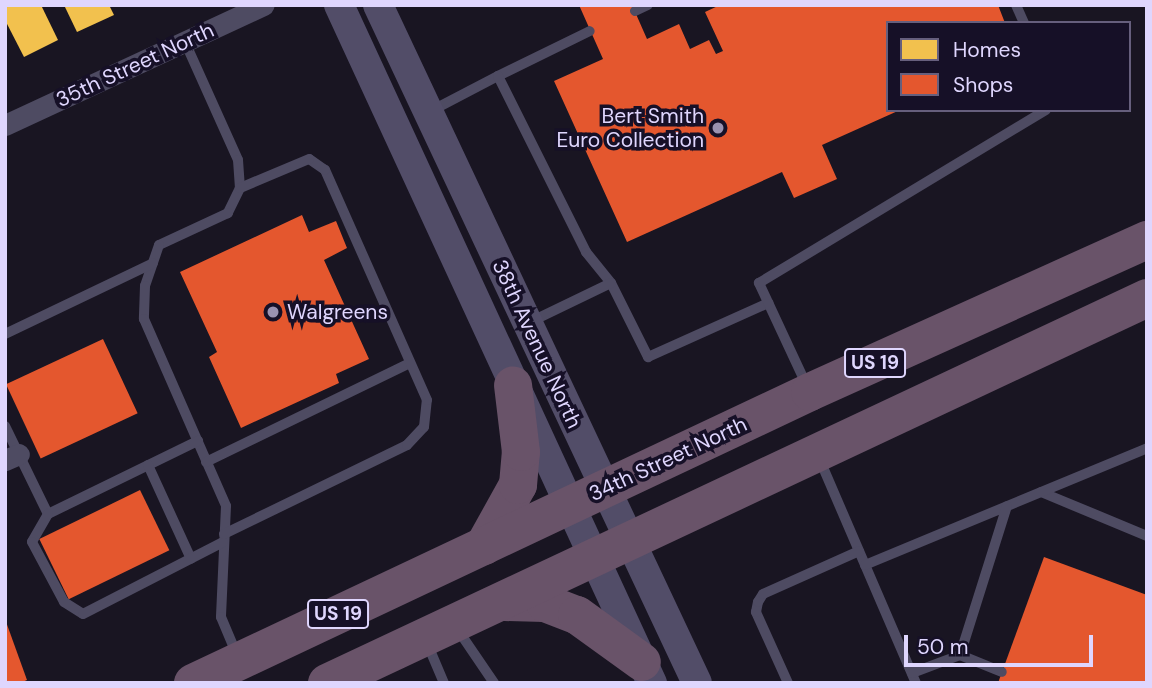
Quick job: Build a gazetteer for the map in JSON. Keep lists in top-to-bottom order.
{
  "streets": {
    "highway": ["US 19", "34th Street North"],
    "main road": ["38th Avenue North"],
    "street": ["35th Street North"]
  },
  "crossings": [
    ["38th Avenue North", "US 19"],
    ["38th Avenue North", "34th Street North"]
  ],
  "places": ["Bert Smith Euro Collection", "Walgreens"],
  "legend": ["Homes", "Shops"],
  "scale_bar": "50 m"
}
